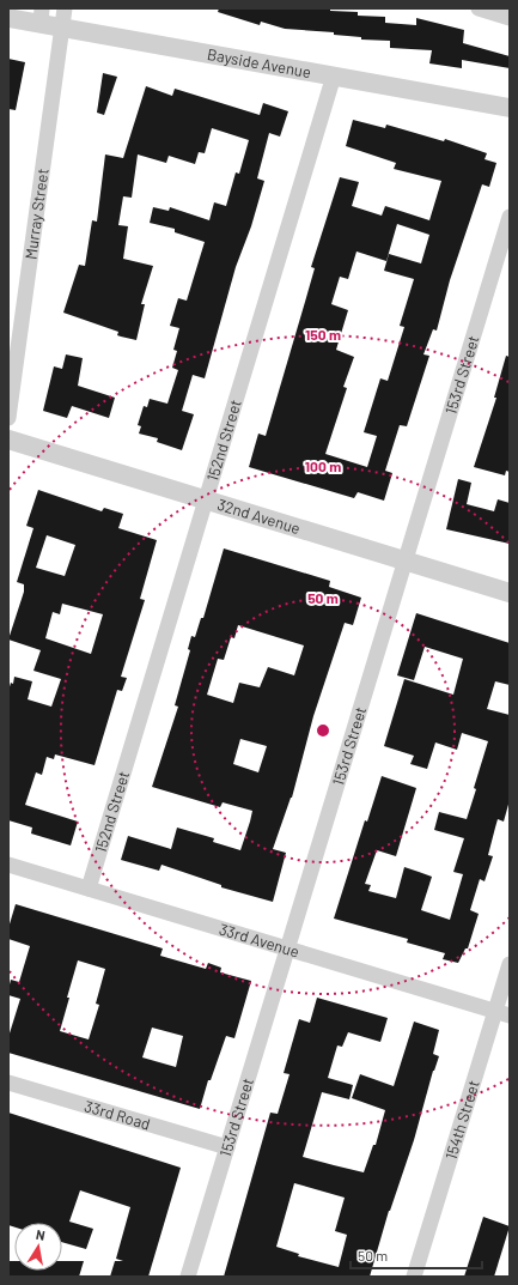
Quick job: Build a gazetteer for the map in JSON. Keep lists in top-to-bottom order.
{
  "streets": {
    "street": [
      "Bayside Avenue",
      "Murray Street",
      "153rd Street",
      "152nd Street",
      "32nd Avenue",
      "33rd Avenue",
      "33rd Road",
      "154th Street"
    ]
  },
  "crossings": [
    ["Bayside Avenue", "Murray Street"],
    ["Bayside Avenue", "152nd Street"],
    ["153rd Street", "32nd Avenue"],
    ["153rd Street", "33rd Avenue"],
    ["153rd Street", "33rd Road"],
    ["152nd Street", "32nd Avenue"],
    ["152nd Street", "33rd Avenue"],
    ["33rd Avenue", "154th Street"]
  ],
  "scale_bar": "50 m",
  "north": "top",
  "rings": ["150 m", "100 m", "50 m"]
}
